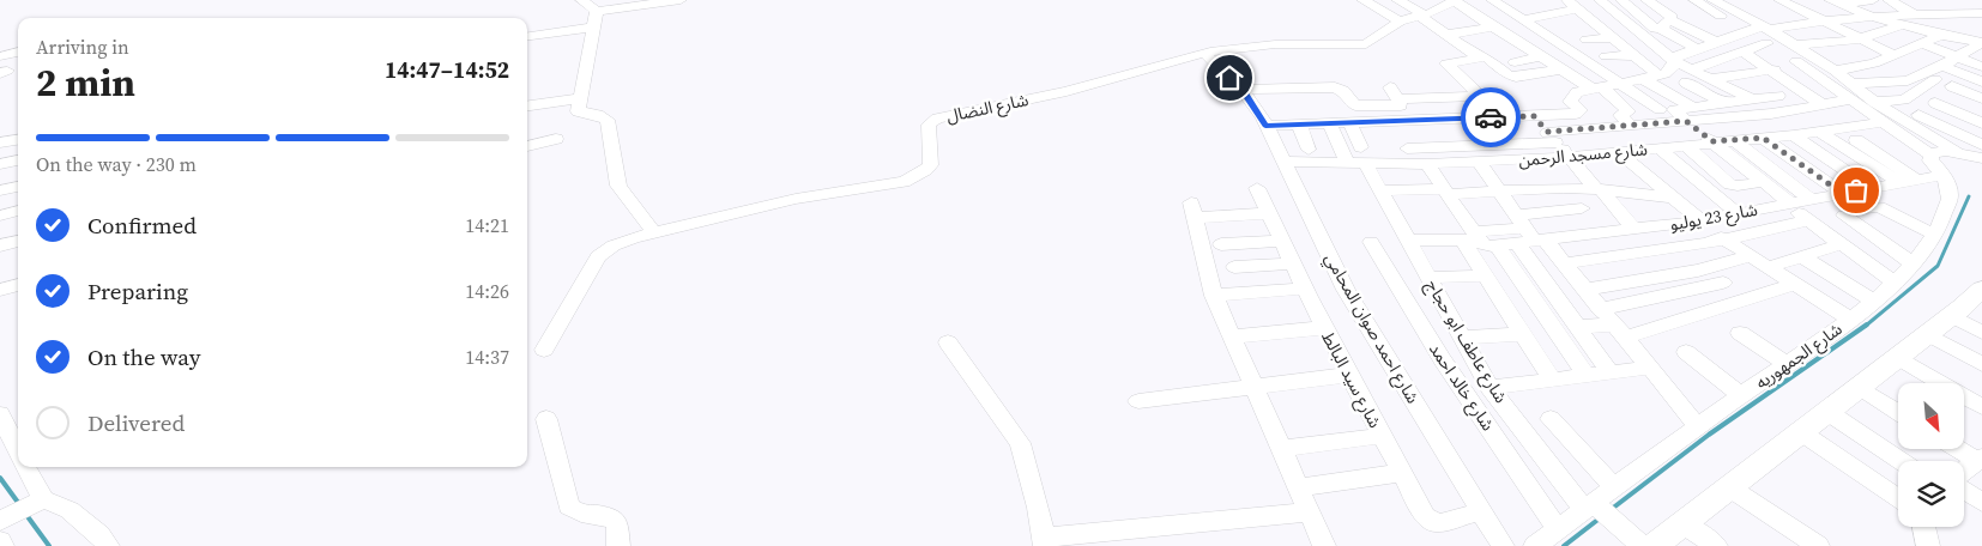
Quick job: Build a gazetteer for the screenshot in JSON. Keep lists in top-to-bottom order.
{
  "streets": {
    "street": [
      "شارع النضال",
      "شارع مسجد الرحمن",
      "شارع 23 يوليو",
      "شارع احمد صوان المحامي",
      "شارع عاطف ابو حجاج",
      "شارع الجمهوريه",
      "شارع سيد البالط",
      "شارع خالد احمد"
    ]
  },
  "crossings": [
    ["شارع النضال", "شارع احمد صوان المحامي"],
    ["شارع مسجد الرحمن", "شارع احمد صوان المحامي"],
    ["شارع مسجد الرحمن", "شارع عاطف ابو حجاج"],
    ["شارع 23 يوليو", "شارع الجمهوريه"],
    ["شارع احمد صوان المحامي", "شارع سيد البالط"],
    ["شارع عاطف ابو حجاج", "شارع الجمهوريه"],
    ["شارع الجمهوريه", "شارع خالد احمد"]
  ],
  "north": "bottom right",
  "page": {
    "heading": ["2 min", "Arriving in", "14:47–14:52"],
    "bar": "On the way · 230 m",
    "list": [
      ["Confirmed", "14:21"],
      ["Preparing", "14:26"],
      ["On the way", "14:37"],
      "Delivered"
    ]
  }
}
